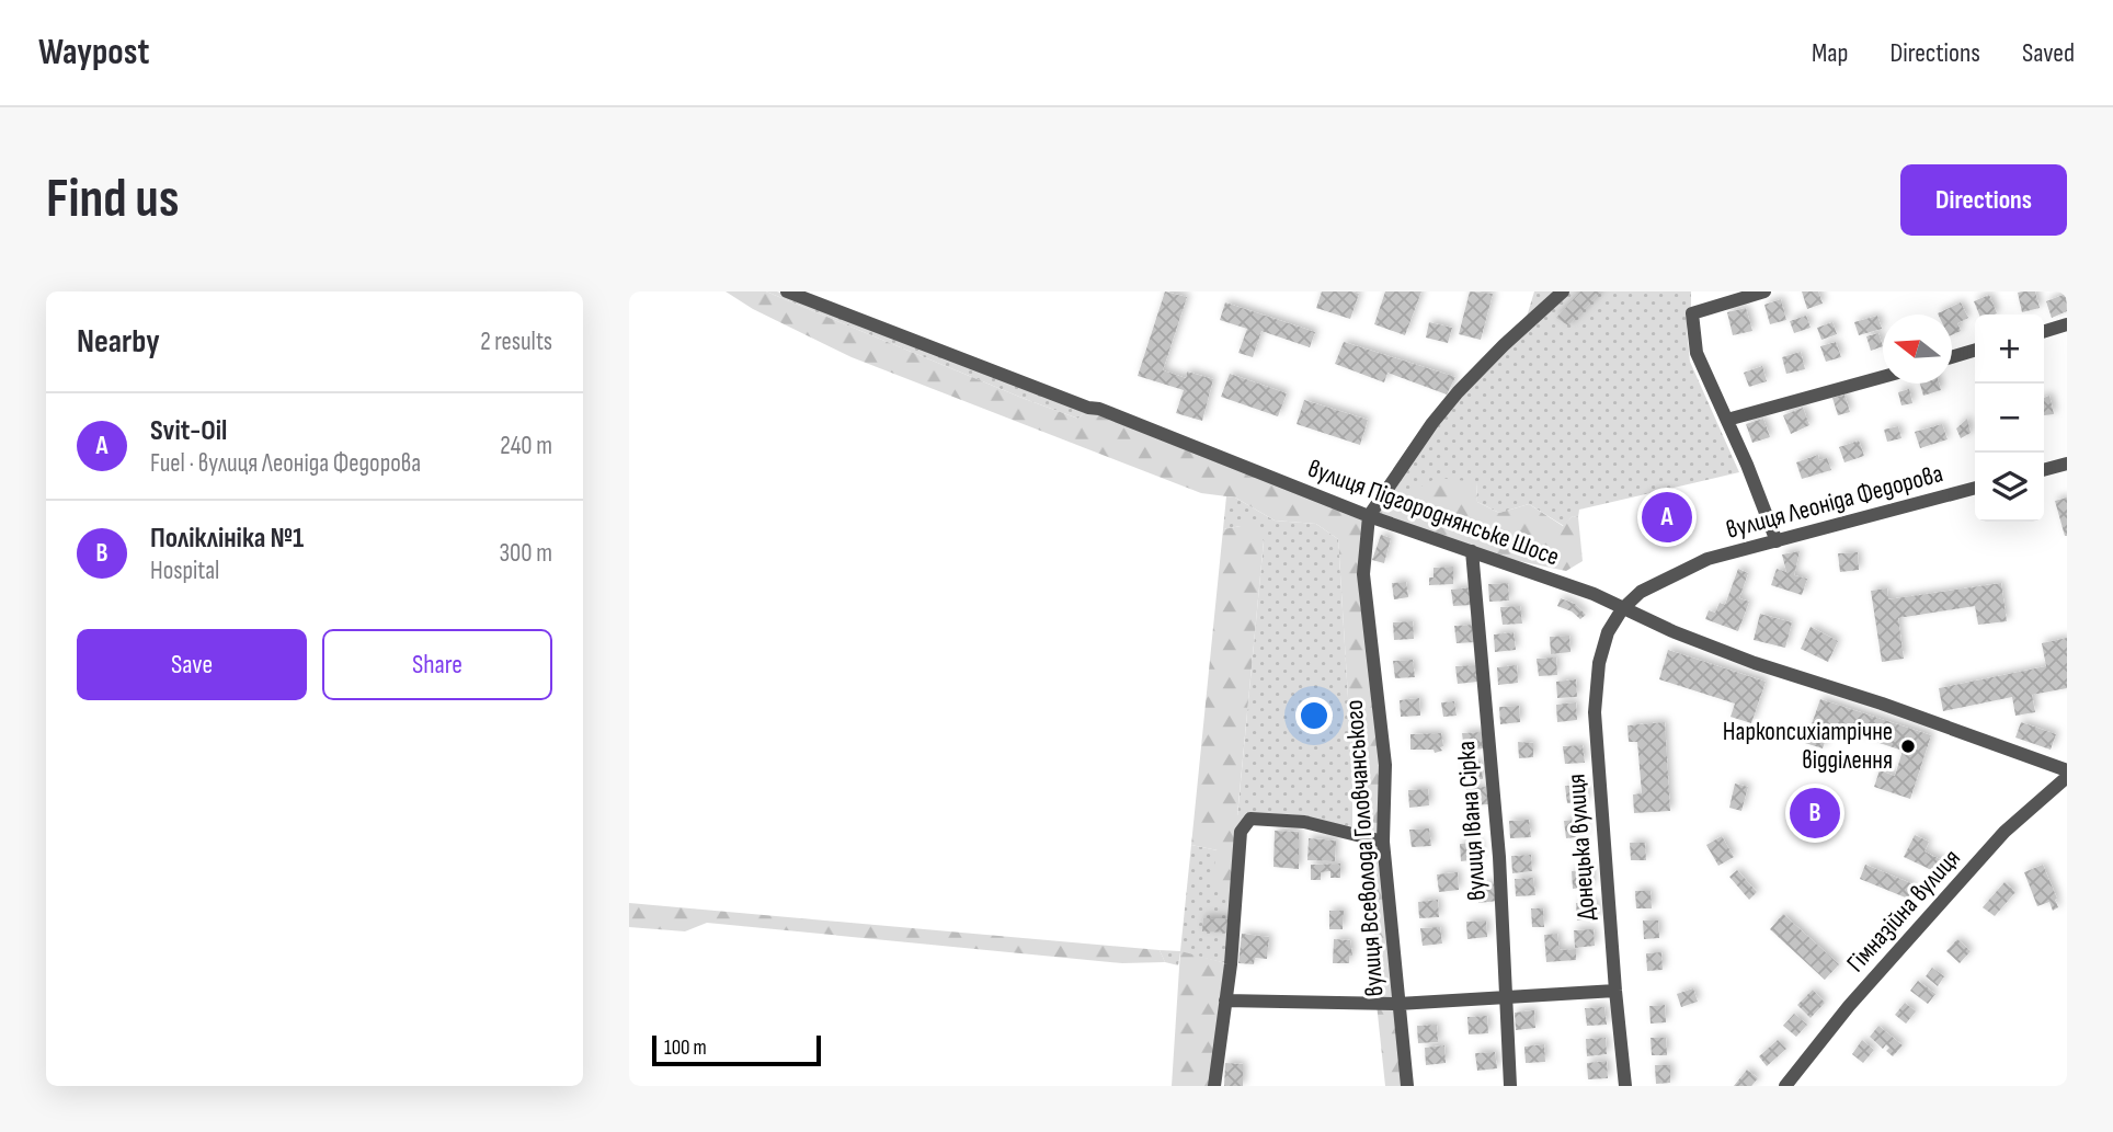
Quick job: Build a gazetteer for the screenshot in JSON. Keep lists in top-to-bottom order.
{
  "streets": {
    "street": [
      "вулиця Леоніда Федорова",
      "вулиця Підгороднянське Шосе",
      "вулиця Івана Сірка",
      "Донецька вулиця",
      "вулиця Всеволода Головчанського",
      "Гімназійна вулиця"
    ]
  },
  "crossings": [
    ["вулиця Леоніда Федорова", "вулиця Підгороднянське Шосе"],
    ["вулиця Леоніда Федорова", "Донецька вулиця"],
    ["вулиця Підгороднянське Шосе", "вулиця Івана Сірка"],
    ["вулиця Підгороднянське Шосе", "Донецька вулиця"],
    ["вулиця Підгороднянське Шосе", "вулиця Всеволода Головчанського"]
  ],
  "places": ["Наркопсихіатрічне відділення"],
  "scale_bar": "100 m",
  "north": "left",
  "page": {
    "header": "Waypost",
    "nav": ["Map", "Directions", "Saved"],
    "buttons": [
      "Directions",
      ["Save", "Share"]
    ],
    "title": "Find us",
    "heading": ["Nearby", "2 results"],
    "map_buttons": ["+", "−"],
    "list": [
      {
        "mark": "A",
        "name": "Svit-Oil",
        "note": "Fuel · вулиця Леоніда Федорова",
        "value": "240 m"
      },
      {
        "mark": "B",
        "name": "Поліклініка №1",
        "note": "Hospital",
        "value": "300 m"
      }
    ],
    "pins": ["A", "B"],
    "scale": "100 m"
  }
}
